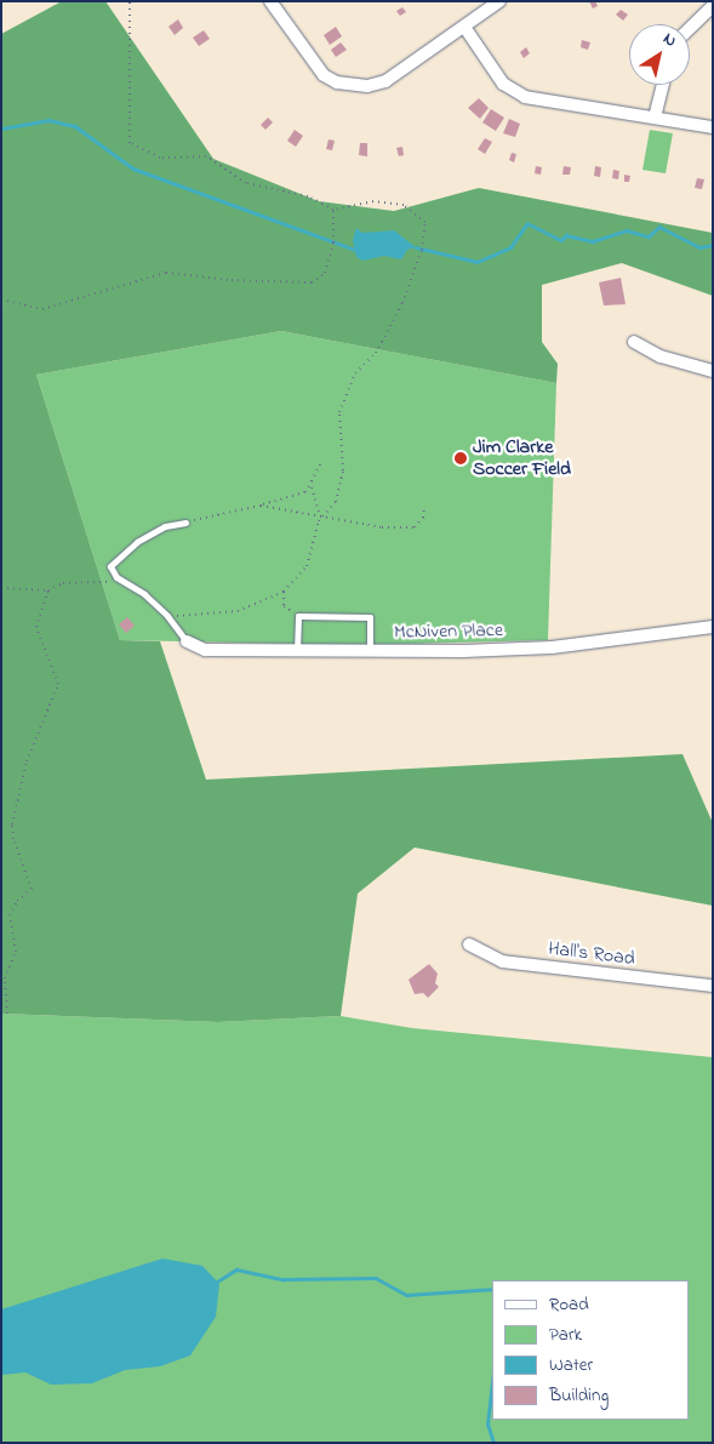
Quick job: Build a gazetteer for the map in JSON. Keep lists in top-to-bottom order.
{
  "streets": {
    "street": ["McNiven Place", "Hall's Road"]
  },
  "places": ["Jim Clarke Soccer Field"],
  "legend": [
    "Road",
    "Park",
    "Water",
    "Building"
  ],
  "north": "top right"
}
